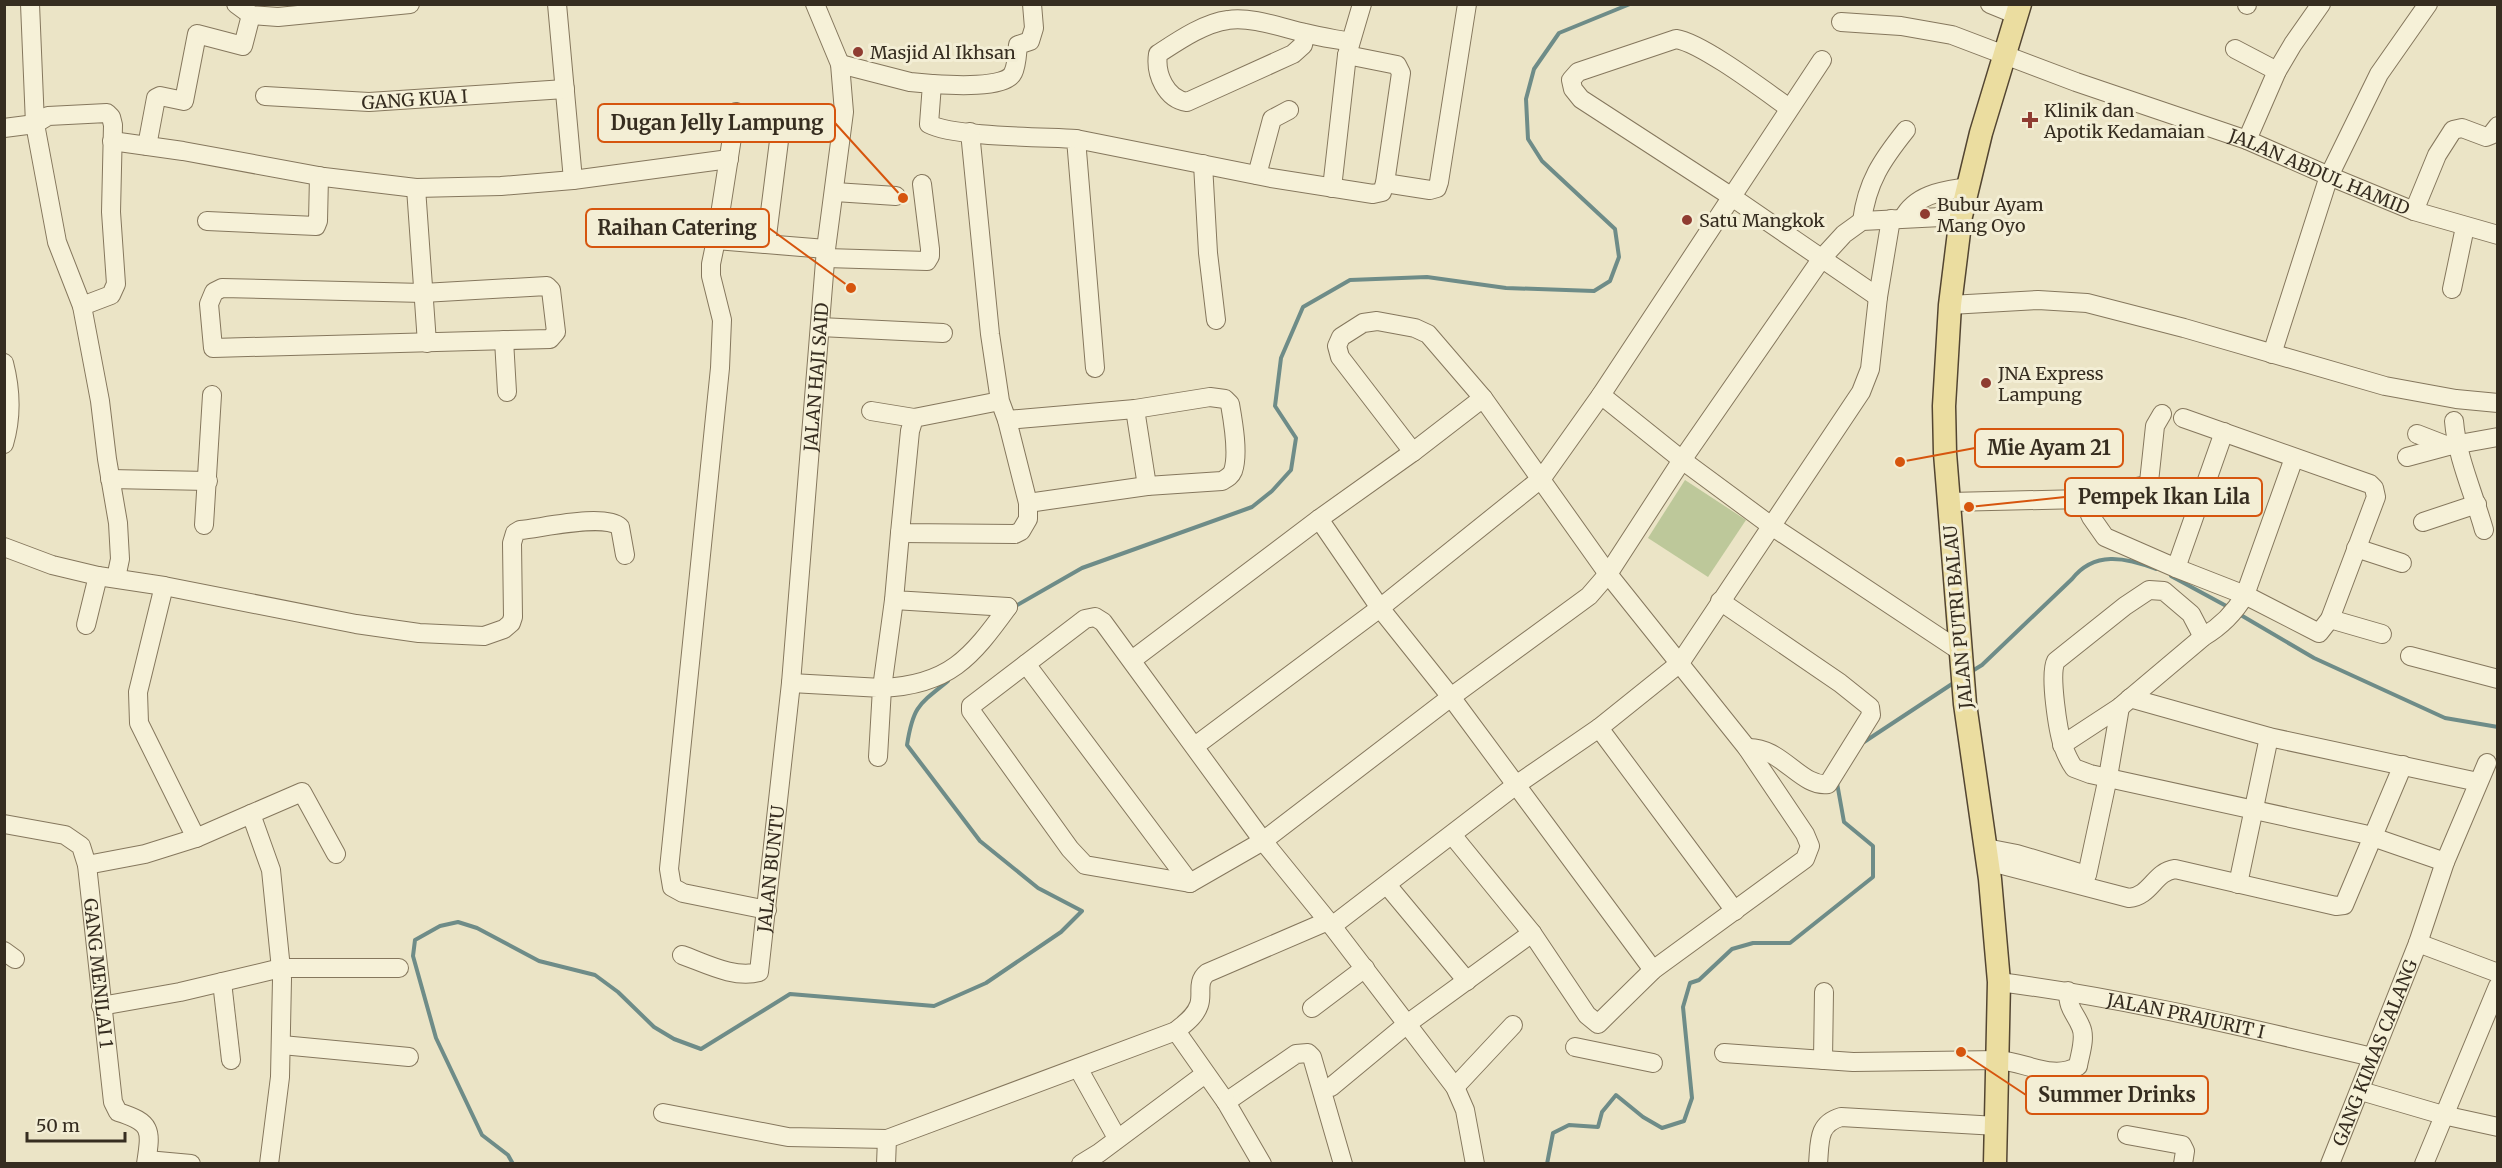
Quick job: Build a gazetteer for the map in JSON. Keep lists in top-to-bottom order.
{
  "streets": {
    "main road": ["JALAN PUTRI BALAU"],
    "street": [
      "GANG KUA I",
      "JALAN ABDUL HAMID",
      "JALAN HAJI SAID",
      "JALAN BUNTU",
      "GANG MENILAI 1",
      "JALAN PRAJURIT I",
      "GANG KIMAS CALANG"
    ]
  },
  "crossings": [
    ["JALAN ABDUL HAMID", "JALAN PUTRI BALAU"],
    ["JALAN HAJI SAID", "JALAN BUNTU"],
    ["JALAN PUTRI BALAU", "JALAN PRAJURIT I"],
    ["JALAN PRAJURIT I", "GANG KIMAS CALANG"]
  ],
  "places": {
    "other": [
      "Masjid Al Ikhsan",
      "Dugan Jelly Lampung",
      "Bubur Ayam Mang Oyo",
      "Satu Mangkok",
      "Raihan Catering",
      "JNA Express Lampung",
      "Mie Ayam 21",
      "Pempek Ikan Lila",
      "Summer Drinks"
    ],
    "health": ["Klinik dan Apotik Kedamaian"]
  },
  "scale_bar": "50 m"
}
